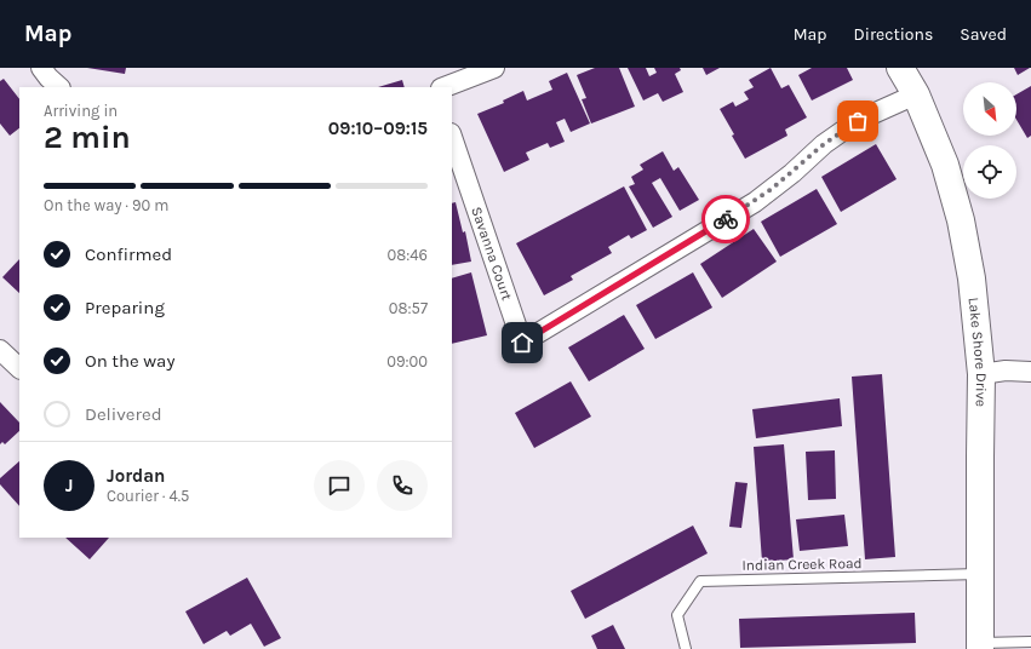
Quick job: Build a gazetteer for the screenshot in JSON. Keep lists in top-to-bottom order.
{
  "streets": {
    "main road": ["Lake Shore Drive"],
    "street": ["Savanna Court"],
    "lane": ["Indian Creek Road"]
  },
  "crossings": [
    ["Savanna Court", "Lake Shore Drive"],
    ["Lake Shore Drive", "Indian Creek Road"]
  ],
  "north": "bottom right",
  "page": {
    "header": "Map",
    "nav": ["Map", "Directions", "Saved"],
    "heading": ["2 min", "Arriving in", "09:10–09:15"],
    "panel": ["Jordan", "Courier · 4.5"],
    "bar": "On the way · 90 m",
    "list": [
      ["Confirmed", "08:46"],
      ["Preparing", "08:57"],
      ["On the way", "09:00"],
      "Delivered"
    ],
    "round": "J"
  }
}
